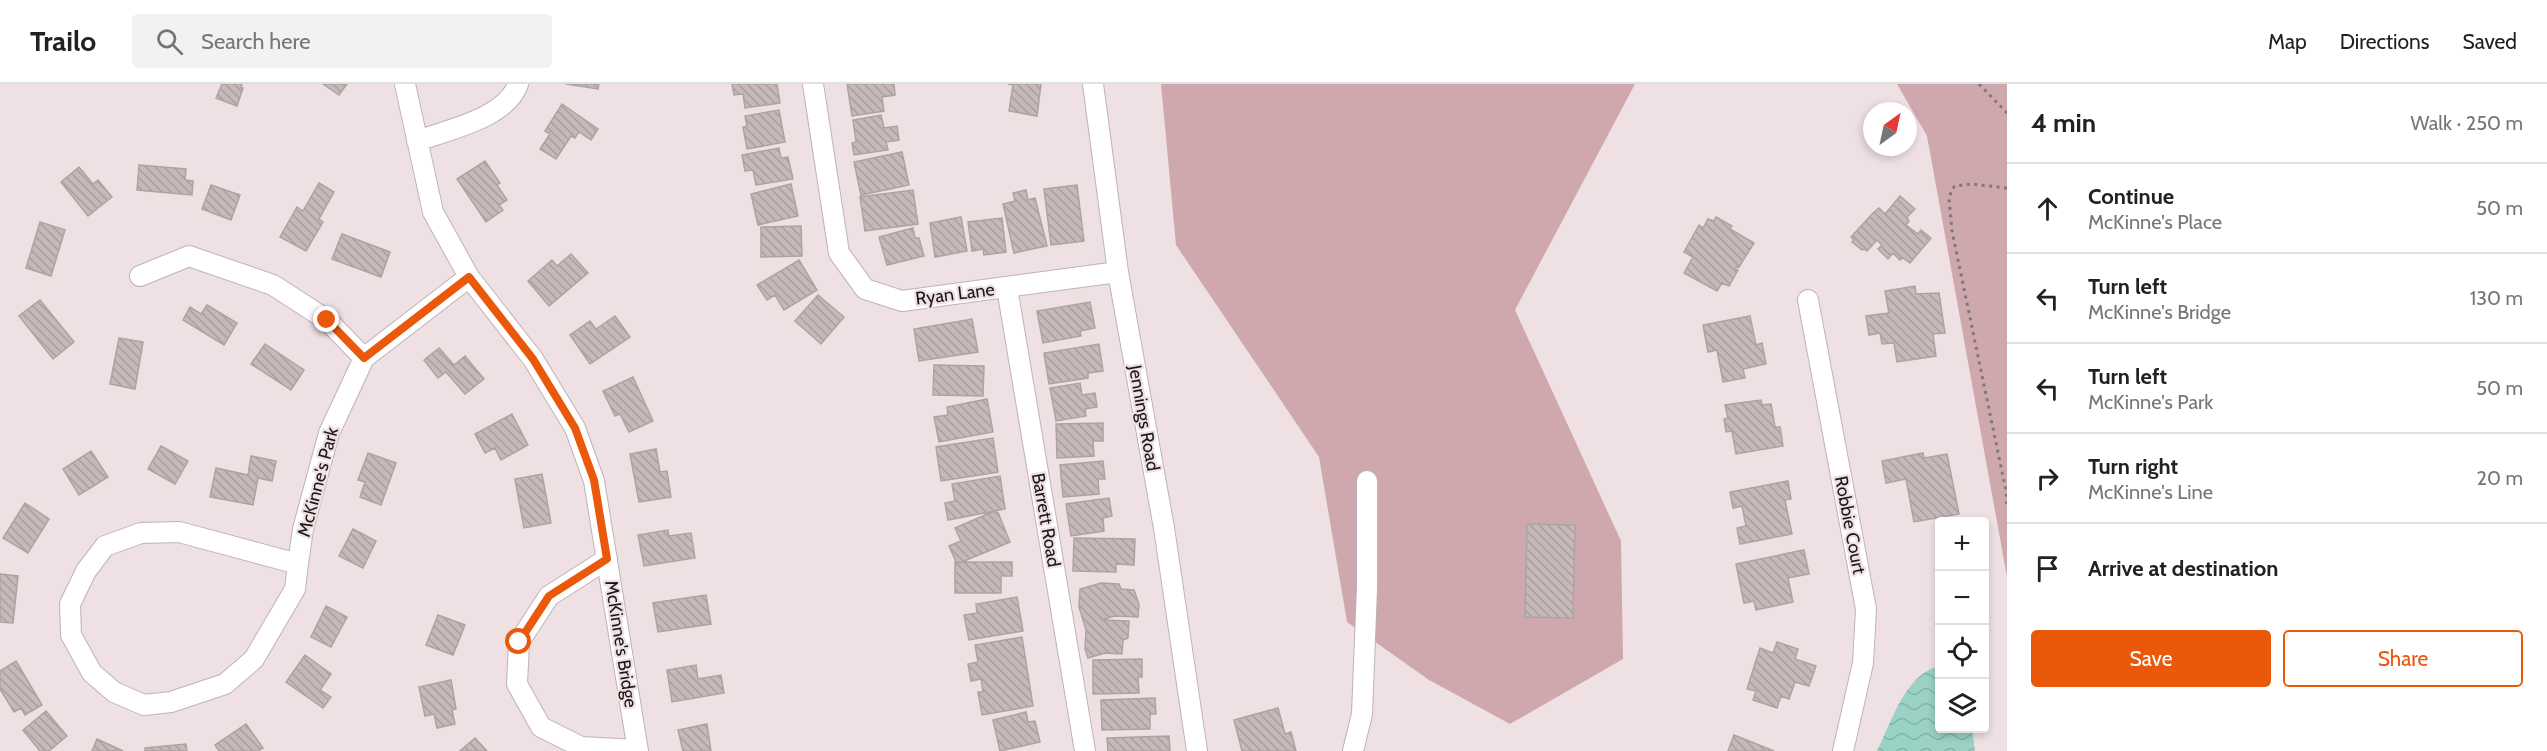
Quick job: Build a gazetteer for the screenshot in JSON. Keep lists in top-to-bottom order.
{
  "streets": {
    "street": [
      "Ryan Lane",
      "Jennings Road",
      "McKinne's Park",
      "Barrett Road",
      "Robbie Court",
      "McKinne's Bridge"
    ]
  },
  "crossings": [
    ["Ryan Lane", "Jennings Road"],
    ["Ryan Lane", "Barrett Road"],
    ["McKinne's Park", "McKinne's Bridge"]
  ],
  "north": "top right",
  "page": {
    "header": "Trailo",
    "search": "Search here",
    "nav": ["Map", "Directions", "Saved"],
    "heading": ["4 min", "Walk · 250 m"],
    "list": [
      ["Continue", "McKinne's Place", "50 m"],
      ["Turn left", "McKinne's Bridge", "130 m"],
      ["Turn left", "McKinne's Park", "50 m"],
      ["Turn right", "McKinne's Line", "20 m"],
      "Arrive at destination"
    ],
    "map_buttons": ["+", "−"],
    "buttons": ["Save", "Share"]
  }
}
